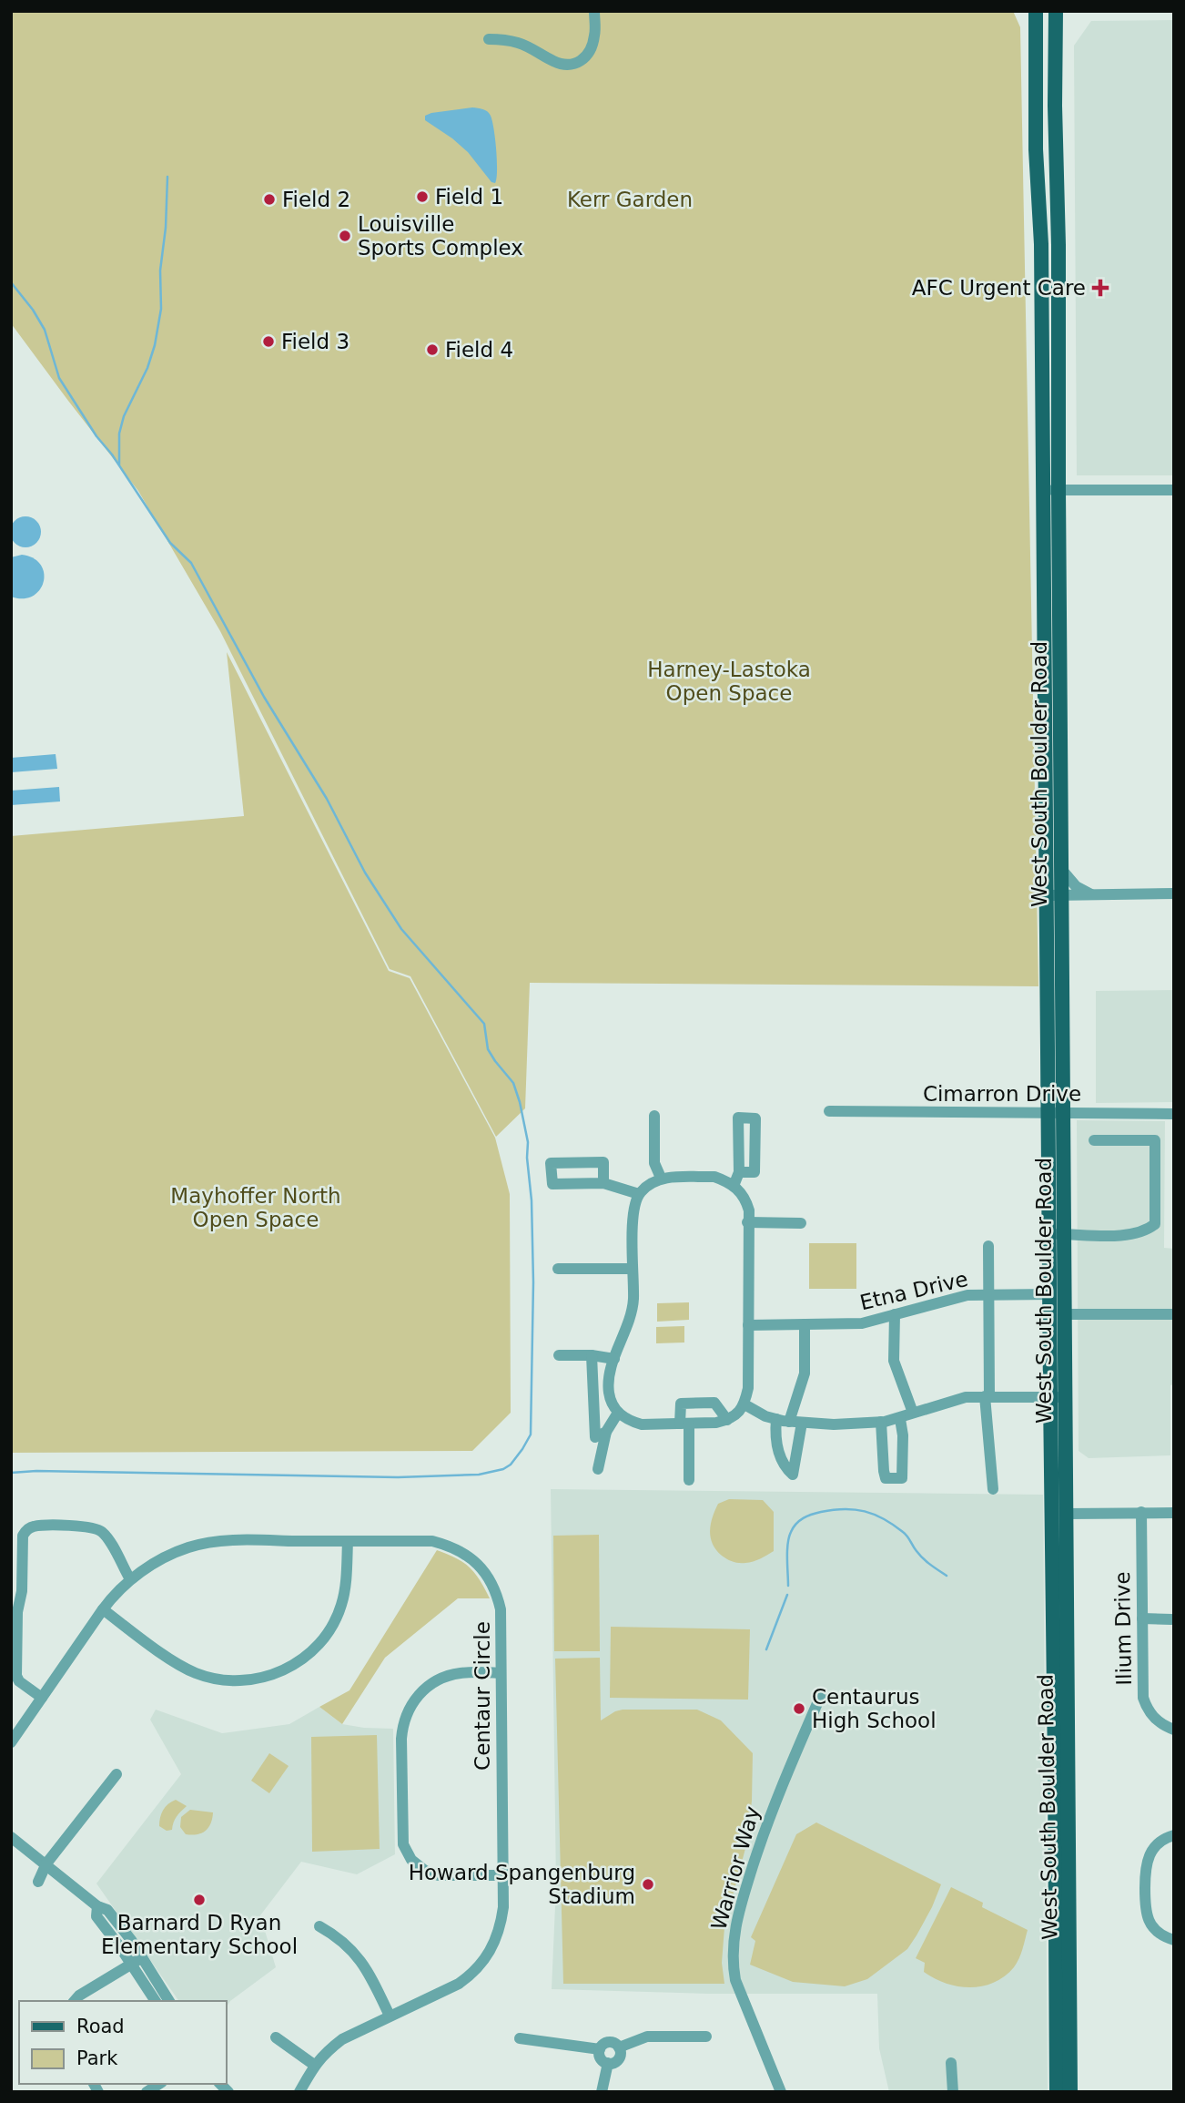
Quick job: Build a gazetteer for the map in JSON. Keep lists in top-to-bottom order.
{
  "streets": {
    "main road": ["West South Boulder Road"],
    "street": [
      "Cimarron Drive",
      "Etna Drive",
      "Ilium Drive",
      "Centaur Circle",
      "Warrior Way"
    ]
  },
  "crossings": [
    ["West South Boulder Road", "Cimarron Drive"],
    ["West South Boulder Road", "Etna Drive"]
  ],
  "parks": ["Kerr Garden", "Harney-Lastoka Open Space", "Mayhoffer North Open Space"],
  "places": {
    "other": [
      "Field 1",
      "Field 2",
      "Louisville Sports Complex",
      "Field 3",
      "Field 4",
      "Centaurus High School",
      "Howard Spangenburg Stadium",
      "Barnard D Ryan Elementary School"
    ],
    "health": ["AFC Urgent Care"]
  },
  "legend": ["Road", "Park"]
}
